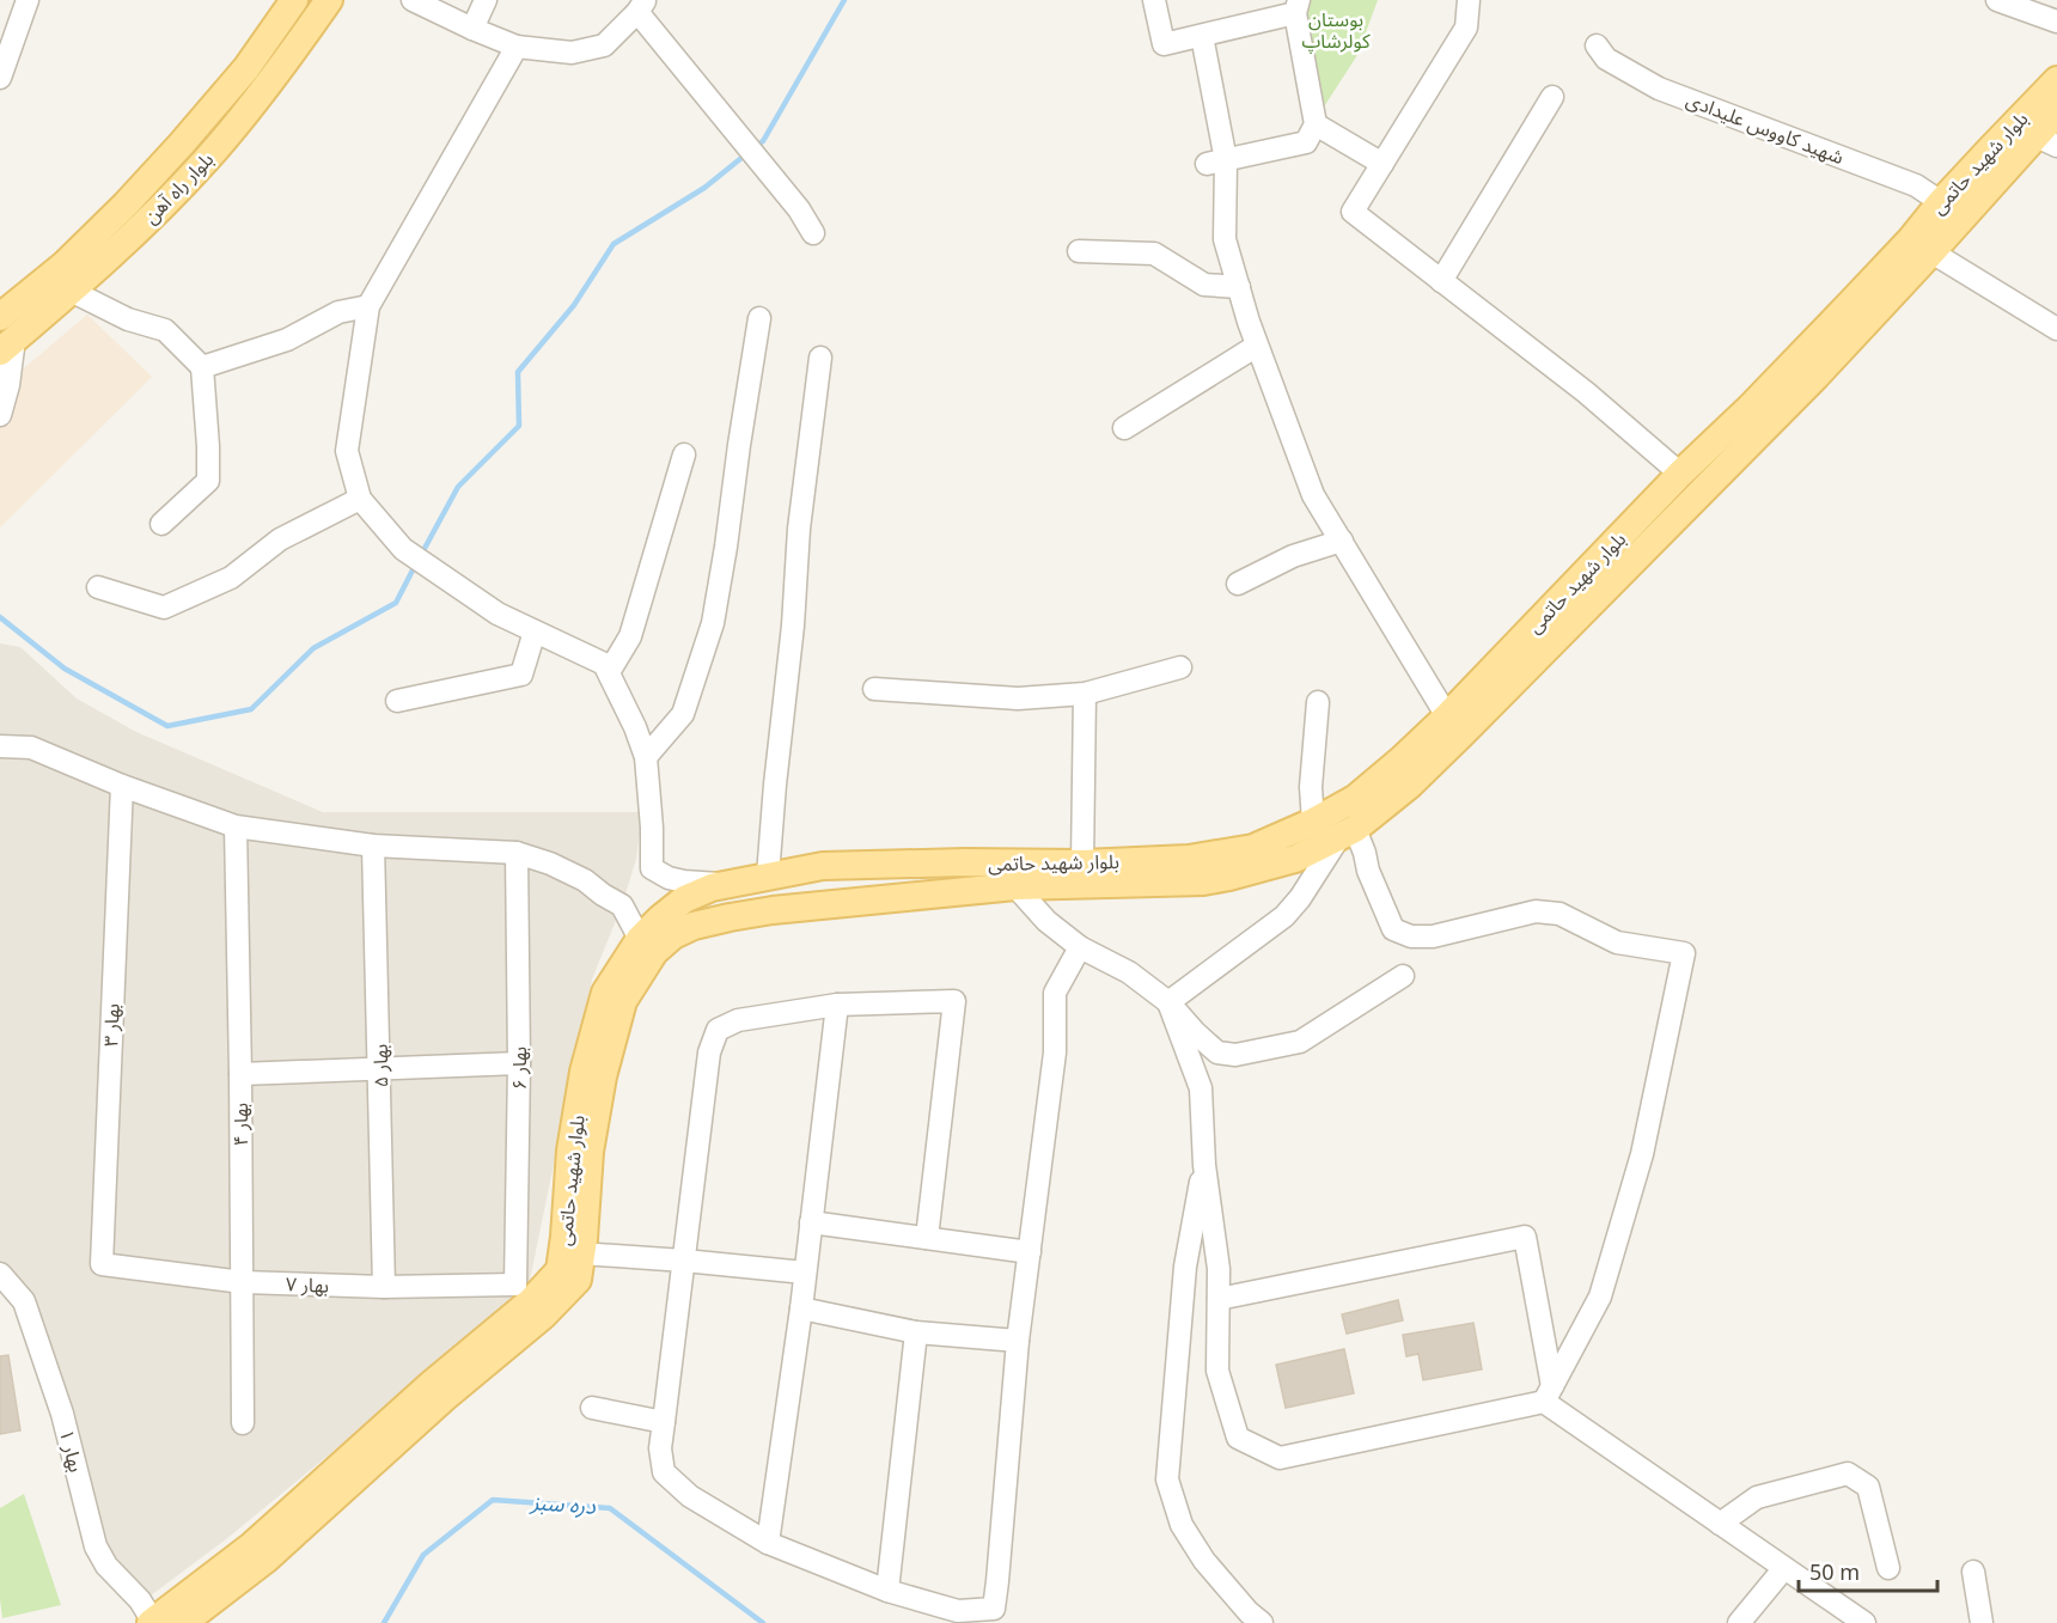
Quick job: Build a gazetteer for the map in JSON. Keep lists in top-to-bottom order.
{
  "streets": {
    "main road": ["بلوار شهید حاتمی", "بلوار راه آهن"],
    "street": [
      "شهید کاووس علیدادی",
      "بهار ۳",
      "بهار ۵",
      "بهار ۶",
      "بهار ۴",
      "بهار ۷",
      "بهار ۱"
    ]
  },
  "crossings": [
    ["شهید کاووس علیدادی", "بلوار شهید حاتمی"],
    ["بلوار شهید حاتمی", "بهار ۶"],
    ["بلوار شهید حاتمی", "بهار ۷"],
    ["بلوار شهید حاتمی", "بهار ۱"],
    ["بهار ۳", "بهار ۷"],
    ["بهار ۵", "بهار ۷"],
    ["بهار ۶", "بهار ۷"],
    ["بهار ۴", "بهار ۷"]
  ],
  "water": ["دره سبز"],
  "parks": ["بوستان کولرشاپ"],
  "scale_bar": "50 m"
}
